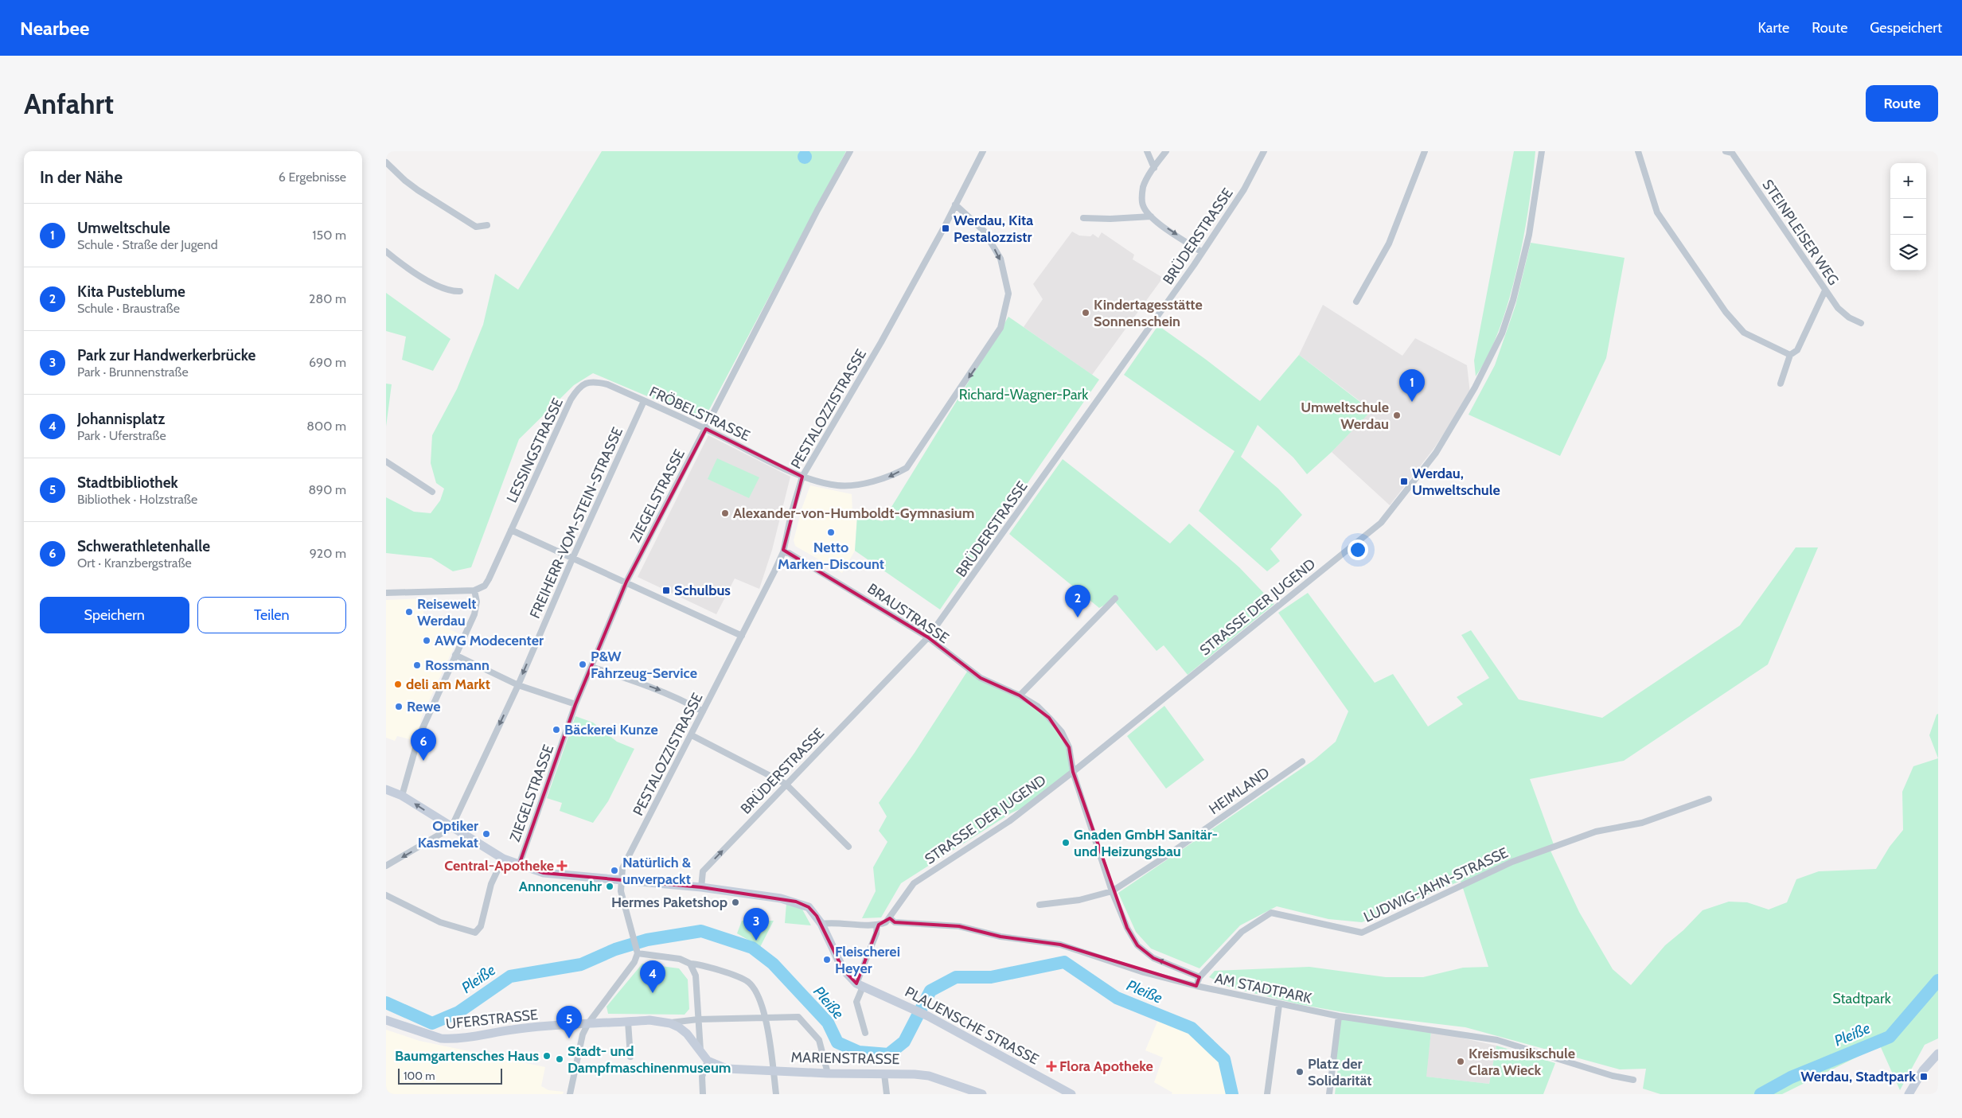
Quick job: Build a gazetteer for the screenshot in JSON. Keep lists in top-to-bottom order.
{
  "streets": {
    "street": [
      "STEINPLEISER WEG",
      "BRÜDERSTRASSE",
      "PESTALOZZISTRASSE",
      "FRÖBELSTRASSE",
      "LESSINGSTRASSE",
      "ZIEGELSTRASSE",
      "FREIHERR-VOM-STEIN-STRASSE",
      "STRASSE DER JUGEND",
      "BRAUSTRASSE",
      "HEIMLAND",
      "LUDWIG-JAHN-STRASSE",
      "AM STADTPARK",
      "UFERSTRASSE",
      "PLAUENSCHE STRASSE",
      "MARIENSTRASSE"
    ]
  },
  "crossings": [
    ["BRÜDERSTRASSE", "BRAUSTRASSE"],
    ["BRÜDERSTRASSE", "PLAUENSCHE STRASSE"],
    ["PESTALOZZISTRASSE", "FRÖBELSTRASSE"],
    ["PESTALOZZISTRASSE", "BRAUSTRASSE"],
    ["PESTALOZZISTRASSE", "PLAUENSCHE STRASSE"],
    ["FRÖBELSTRASSE", "LESSINGSTRASSE"],
    ["FRÖBELSTRASSE", "ZIEGELSTRASSE"],
    ["FRÖBELSTRASSE", "FREIHERR-VOM-STEIN-STRASSE"],
    ["ZIEGELSTRASSE", "PLAUENSCHE STRASSE"],
    ["FREIHERR-VOM-STEIN-STRASSE", "PLAUENSCHE STRASSE"],
    ["STRASSE DER JUGEND", "BRAUSTRASSE"],
    ["STRASSE DER JUGEND", "AM STADTPARK"],
    ["BRAUSTRASSE", "HEIMLAND"],
    ["BRAUSTRASSE", "LUDWIG-JAHN-STRASSE"],
    ["LUDWIG-JAHN-STRASSE", "AM STADTPARK"],
    ["UFERSTRASSE", "MARIENSTRASSE"]
  ],
  "one_way": ["FREIHERR-VOM-STEIN-STRASSE"],
  "water": ["Pleiße"],
  "parks": ["Richard-Wagner-Park", "Stadtpark"],
  "places": {
    "transit": [
      "Werdau, Kita Pestalozzistr",
      "Werdau, Umweltschule",
      "Schulbus",
      "Werdau, Stadtpark"
    ],
    "other": [
      "Kindertagesstätte Sonnenschein",
      "Umweltschule Werdau",
      "Alexander-von-Humboldt-Gymnasium",
      "Netto Marken-Discount",
      "Reisewelt Werdau",
      "AWG Modecenter",
      "P&W Fahrzeug-Service",
      "Rossmann",
      "deli am Markt",
      "Rewe",
      "Bäckerei Kunze",
      "Optiker Kasmekat",
      "Gnaden GmbH Sanitär- und Heizungsbau",
      "Natürlich & unverpackt",
      "Annoncenuhr",
      "Hermes Paketshop",
      "Fleischerei Heyer",
      "Baumgartensches Haus",
      "Stadt- und Dampfmaschinenmuseum",
      "Kreismusikschule Clara Wieck",
      "Platz der Solidarität"
    ],
    "health": ["Central-Apotheke", "Flora Apotheke"]
  },
  "scale_bar": "100 m",
  "page": {
    "header": "Nearbee",
    "nav": ["Karte", "Route", "Gespeichert"],
    "buttons": [
      "Route",
      ["Speichern", "Teilen"]
    ],
    "title": "Anfahrt",
    "heading": ["In der Nähe", "6 Ergebnisse"],
    "map_buttons": ["+", "−"],
    "list": [
      {
        "mark": "1",
        "name": "Umweltschule",
        "note": "Schule · Straße der Jugend",
        "value": "150 m"
      },
      {
        "mark": "2",
        "name": "Kita Pusteblume",
        "note": "Schule · Braustraße",
        "value": "280 m"
      },
      {
        "mark": "3",
        "name": "Park zur Handwerkerbrücke",
        "note": "Park · Brunnenstraße",
        "value": "690 m"
      },
      {
        "mark": "4",
        "name": "Johannisplatz",
        "note": "Park · Uferstraße",
        "value": "800 m"
      },
      {
        "mark": "5",
        "name": "Stadtbibliothek",
        "note": "Bibliothek · Holzstraße",
        "value": "890 m"
      },
      {
        "mark": "6",
        "name": "Schwerathletenhalle",
        "note": "Ort · Kranzbergstraße",
        "value": "920 m"
      }
    ],
    "pins": [
      "1",
      "2",
      "6",
      "3",
      "4",
      "5"
    ],
    "scale": "100 m"
  }
}
